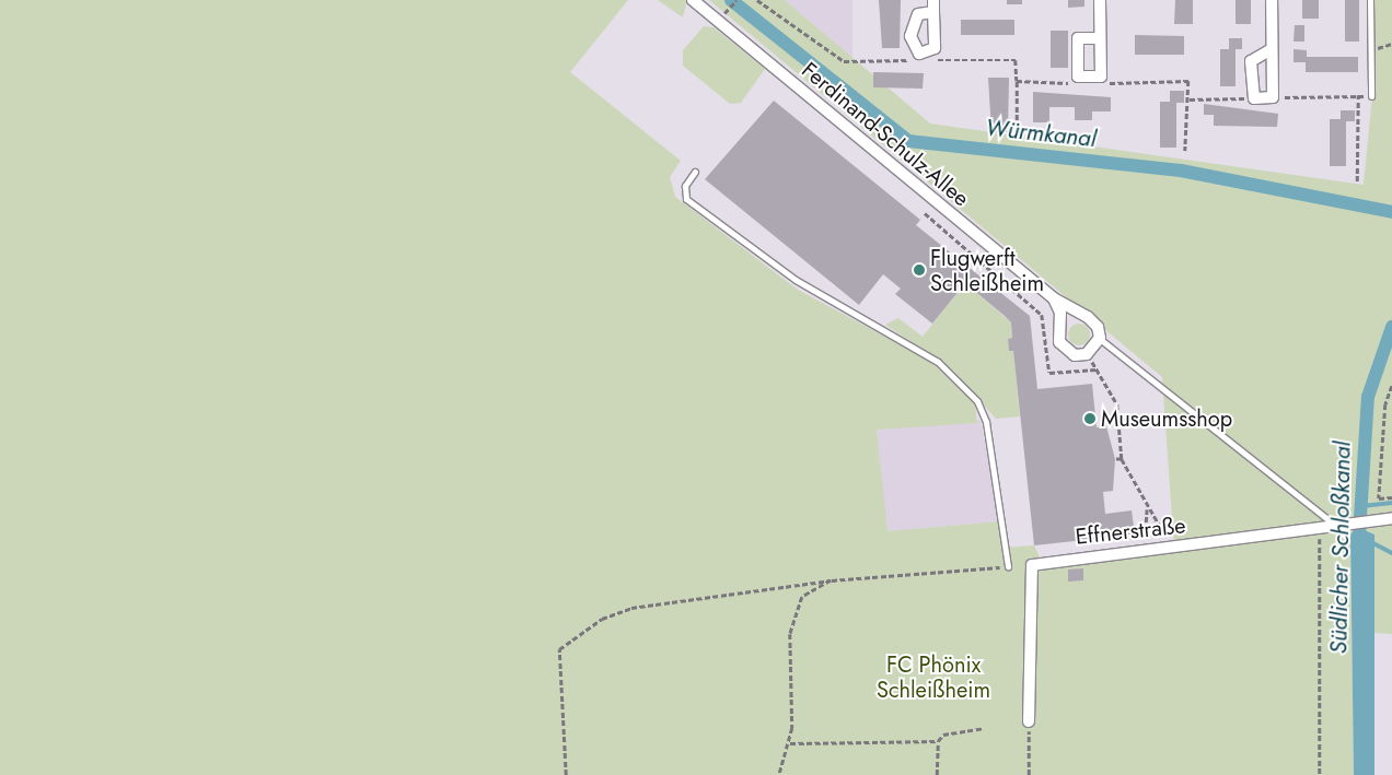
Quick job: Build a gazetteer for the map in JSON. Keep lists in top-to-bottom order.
{
  "streets": {
    "street": ["Ferdinand-Schulz-Allee", "Effnerstraße"]
  },
  "water": ["Würmkanal", "Südlicher Schloßkanal"],
  "parks": ["FC Phönix Schleißheim"],
  "places": ["Flugwerft Schleißheim", "Museumsshop"]
}
